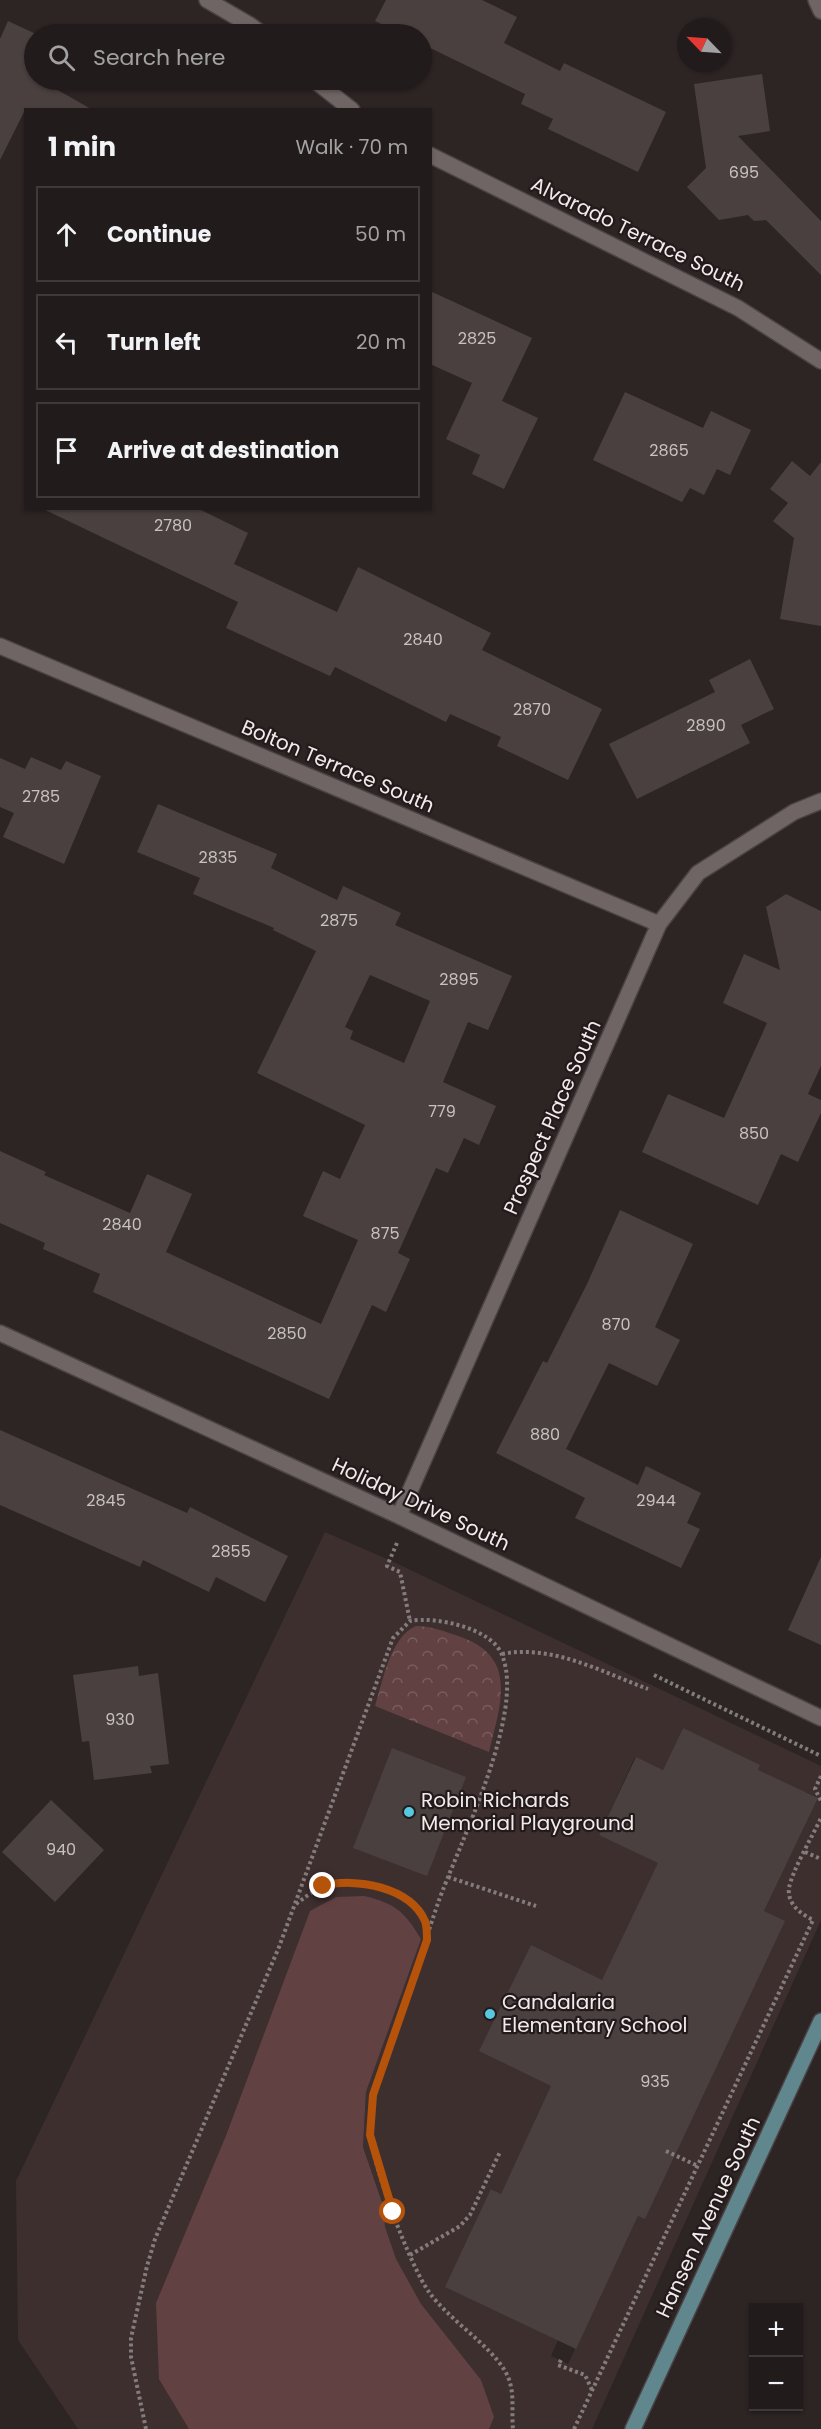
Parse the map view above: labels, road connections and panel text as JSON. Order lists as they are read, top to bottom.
{
  "streets": {
    "street": [
      "Alvarado Terrace South",
      "Bolton Terrace South",
      "Prospect Place South",
      "Holiday Drive South",
      "Hansen Avenue South"
    ]
  },
  "crossings": [
    ["Bolton Terrace South", "Prospect Place South"],
    ["Prospect Place South", "Holiday Drive South"]
  ],
  "places": ["Robin Richards Memorial Playground", "Candalaria Elementary School"],
  "house_numbers": [
    "695",
    "2825",
    "2865",
    "2780",
    "2840",
    "2870",
    "2890",
    "2785",
    "2835",
    "2875",
    "2895",
    "779",
    "850",
    "2840",
    "875",
    "870",
    "2850",
    "880",
    "2845",
    "2944",
    "2855",
    "930",
    "940",
    "935"
  ],
  "north": "top left",
  "page": {
    "search": "Search here",
    "heading": ["1 min", "Walk · 70 m"],
    "list": [
      ["Continue", "50 m"],
      ["Turn left", "20 m"],
      "Arrive at destination"
    ],
    "map_buttons": ["+", "−"]
  }
}
